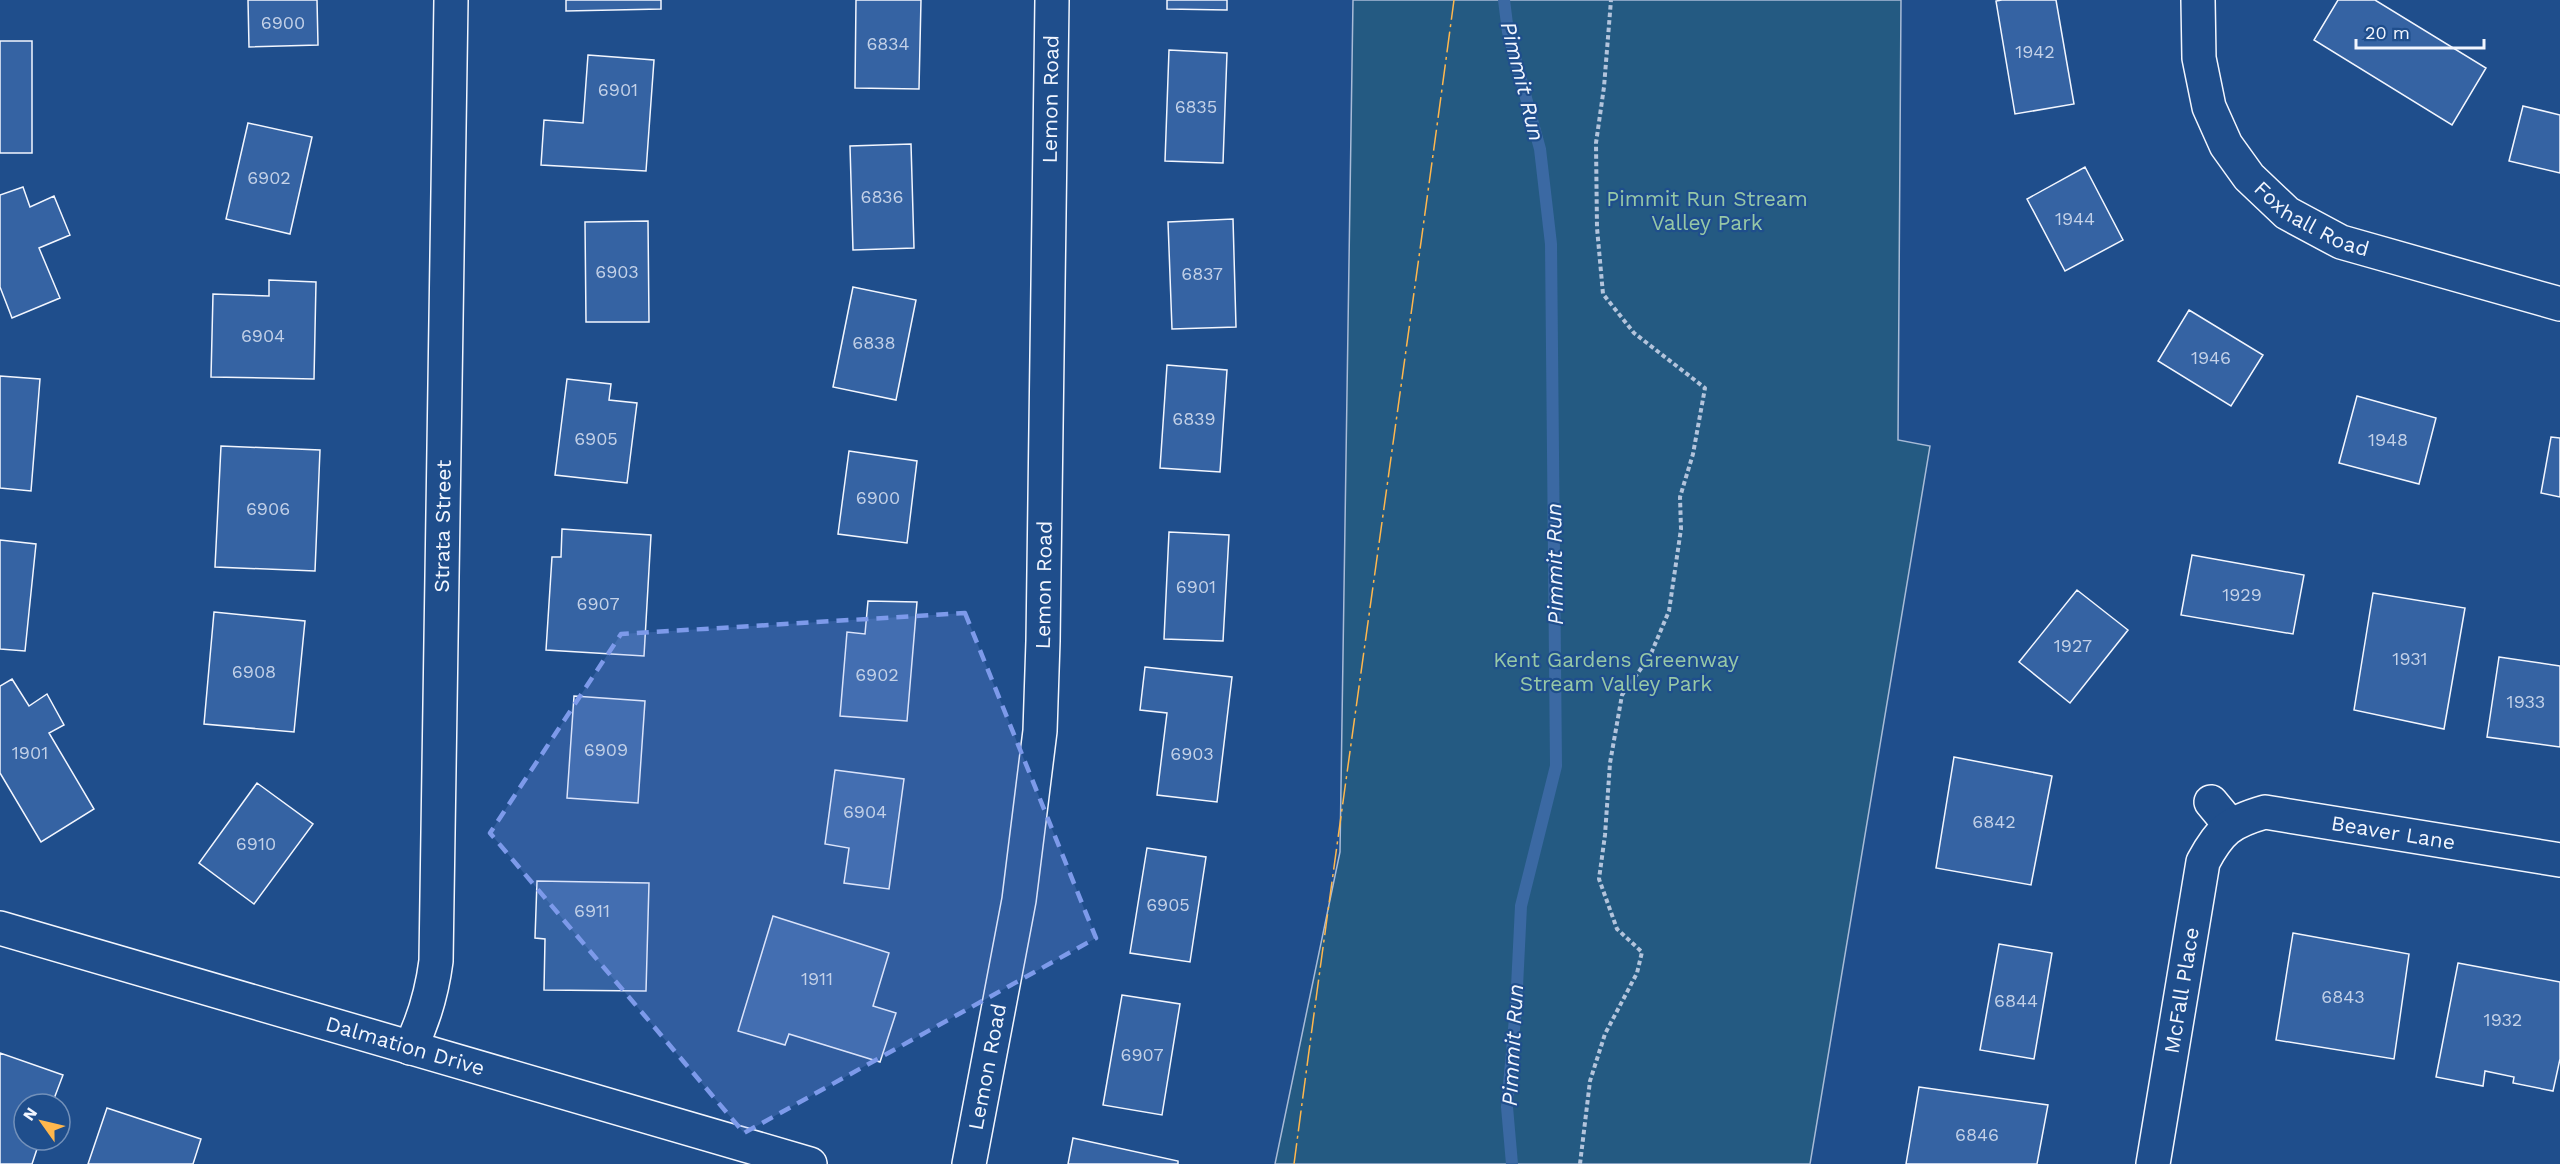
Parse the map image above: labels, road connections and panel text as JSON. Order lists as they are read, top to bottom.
{
  "streets": {
    "street": [
      "Lemon Road",
      "Foxhall Road",
      "Strata Street",
      "Beaver Lane",
      "McFall Place",
      "Dalmation Drive"
    ]
  },
  "crossings": [
    ["Strata Street", "Dalmation Drive"],
    ["Beaver Lane", "McFall Place"]
  ],
  "water": ["Pimmit Run"],
  "parks": ["Pimmit Run Stream Valley Park", "Kent Gardens Greenway Stream Valley Park"],
  "house_numbers": [
    "6900",
    "6834",
    "1942",
    "6901",
    "6835",
    "6902",
    "6836",
    "1944",
    "6903",
    "6837",
    "6904",
    "6838",
    "1946",
    "6839",
    "6905",
    "1948",
    "6900",
    "6906",
    "6901",
    "1929",
    "6907",
    "1927",
    "1931",
    "6908",
    "6902",
    "1933",
    "6909",
    "1901",
    "6903",
    "6904",
    "6842",
    "6910",
    "6905",
    "6911",
    "1911",
    "6843",
    "6844",
    "1932",
    "6907",
    "6846"
  ],
  "scale_bar": "20 m",
  "north": "top left"
}
